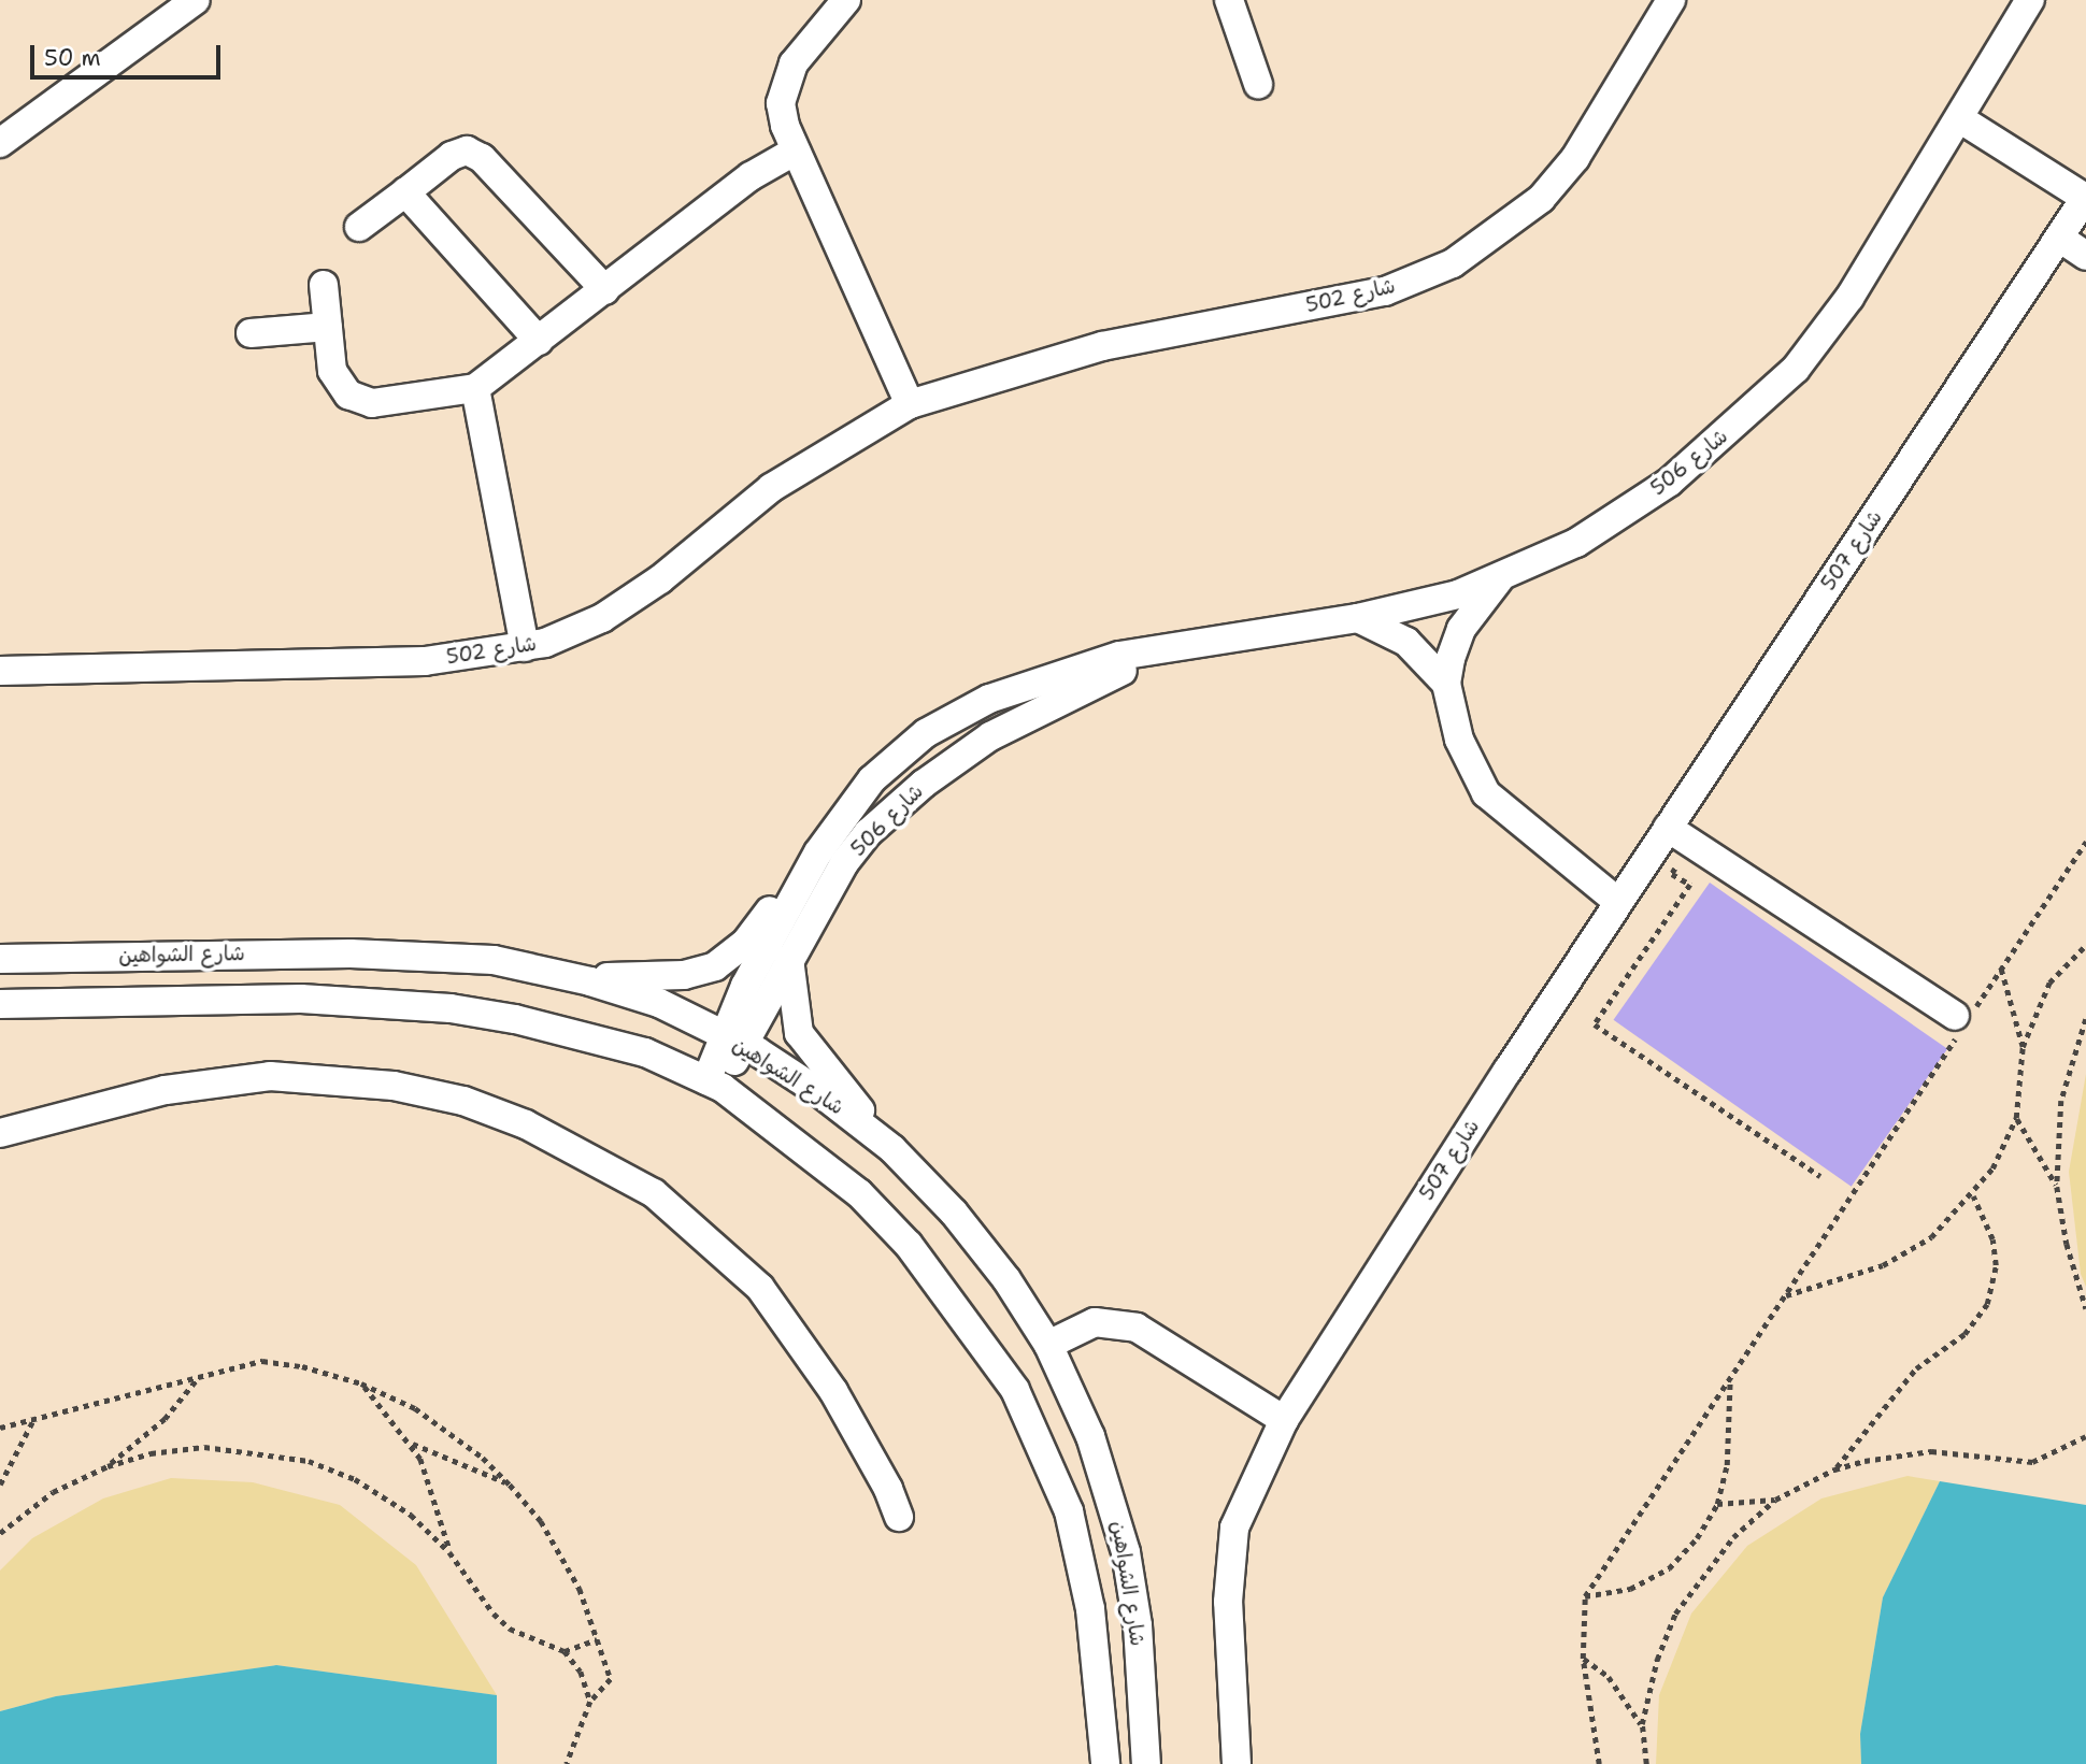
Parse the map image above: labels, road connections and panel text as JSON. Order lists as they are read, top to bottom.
{
  "streets": {
    "street": [
      "شارع 502",
      "شارع 506",
      "شارع 507",
      "شارع الشواهين"
    ]
  },
  "crossings": [
    ["شارع 506", "شارع 507"],
    ["شارع 506", "شارع الشواهين"]
  ],
  "scale_bar": "50 m"
}
